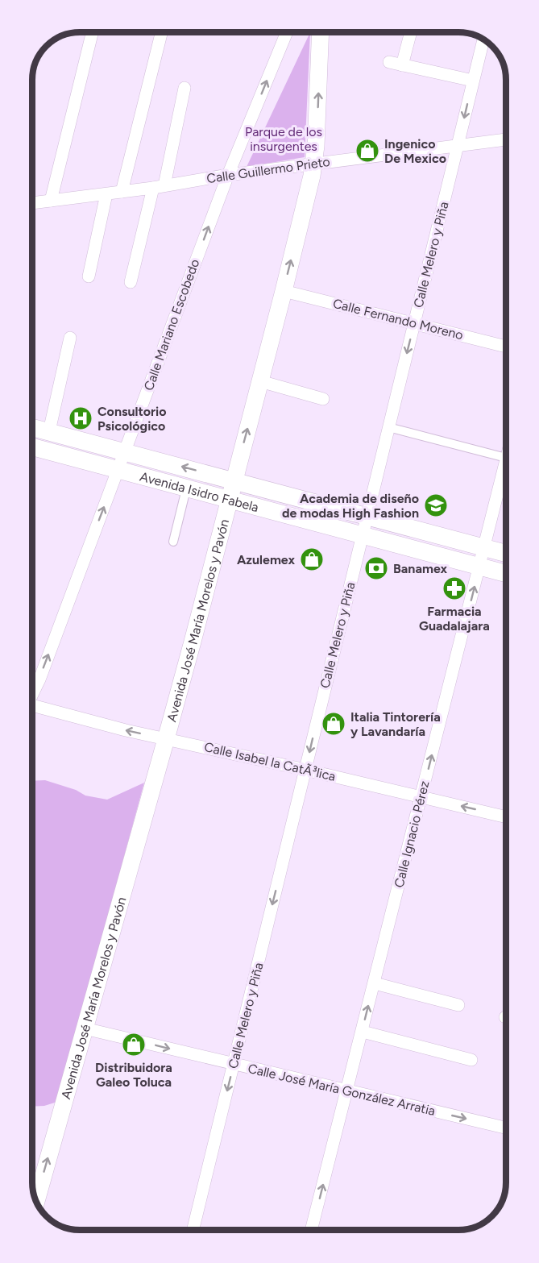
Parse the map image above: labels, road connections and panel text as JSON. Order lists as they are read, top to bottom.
{
  "streets": {
    "main road": ["Avenida Isidro Fabela", "Avenida José María Morelos y Pavón"],
    "street": [
      "Calle Guillermo Prieto",
      "Calle Melero y Piña",
      "Calle Fernando Moreno",
      "Calle Mariano Escobedo",
      "Calle Isabel la CatÃ³lica",
      "Calle Ignacio Pérez",
      "Calle José María González Arratia"
    ]
  },
  "crossings": [
    ["Calle Guillermo Prieto", "Calle Melero y Piña"],
    ["Calle Guillermo Prieto", "Calle Mariano Escobedo"],
    ["Calle Guillermo Prieto", "Avenida José María Morelos y Pavón"],
    ["Calle Melero y Piña", "Calle Fernando Moreno"],
    ["Calle Melero y Piña", "Avenida Isidro Fabela"],
    ["Calle Melero y Piña", "Calle Isabel la CatÃ³lica"],
    ["Calle Melero y Piña", "Calle José María González Arratia"],
    ["Calle Fernando Moreno", "Avenida José María Morelos y Pavón"],
    ["Calle Mariano Escobedo", "Avenida Isidro Fabela"],
    ["Avenida Isidro Fabela", "Avenida José María Morelos y Pavón"],
    ["Avenida Isidro Fabela", "Calle Ignacio Pérez"],
    ["Avenida José María Morelos y Pavón", "Calle Isabel la CatÃ³lica"],
    ["Avenida José María Morelos y Pavón", "Calle José María González Arratia"],
    ["Calle Isabel la CatÃ³lica", "Calle Ignacio Pérez"],
    ["Calle Ignacio Pérez", "Calle José María González Arratia"]
  ],
  "one_way": [
    "Calle Melero y Piña",
    "Avenida José María Morelos y Pavón",
    "Calle Isabel la CatÃ³lica",
    "Calle Ignacio Pérez"
  ],
  "parks": ["Parque de los insurgentes"],
  "places": {
    "shop": [
      "Ingenico De Mexico",
      "Azulemex",
      "Italia Tintorería y Lavandaría",
      "Distribuidora Galeo Toluca"
    ],
    "hospital": ["Consultorio Psicológico"],
    "school or university": ["Academia de diseño de modas High Fashion"],
    "bank": ["Banamex"],
    "pharmacy": ["Farmacia Guadalajara"]
  }
}
